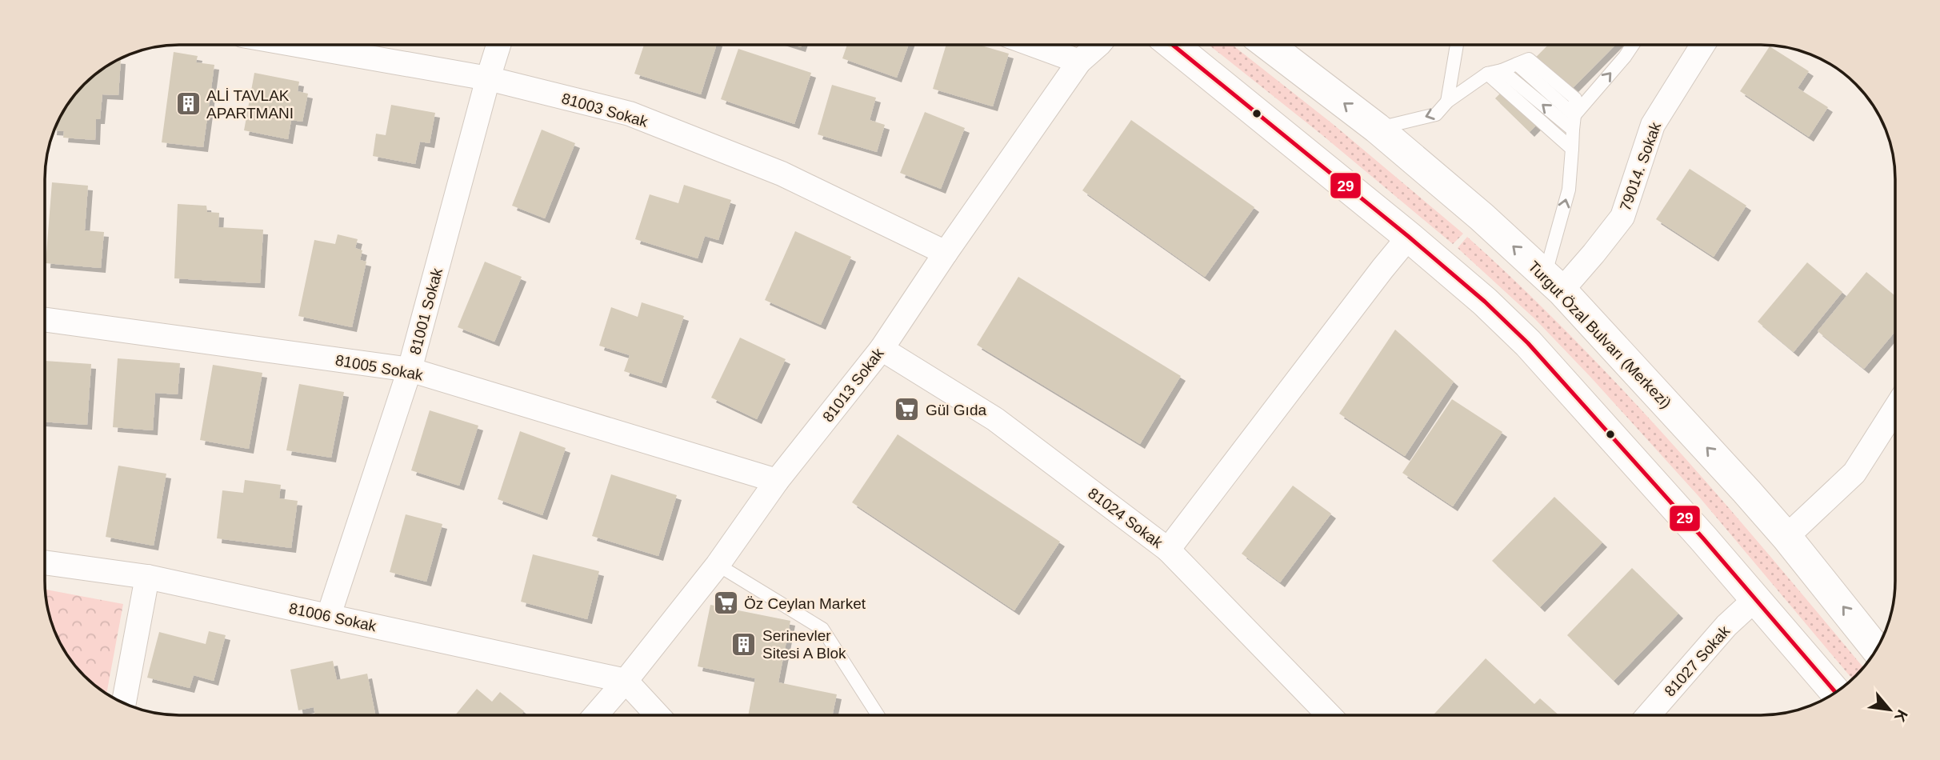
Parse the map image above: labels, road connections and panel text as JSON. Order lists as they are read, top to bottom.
{
  "streets": {
    "main road": ["Turgut Özal Bulvarı (Merkezi)"],
    "street": [
      "81003 Sokak",
      "79014. Sokak",
      "81001 Sokak",
      "81005 Sokak",
      "81013 Sokak",
      "81024 Sokak",
      "81006 Sokak",
      "81027 Sokak"
    ]
  },
  "crossings": [
    ["81003 Sokak", "81001 Sokak"],
    ["81003 Sokak", "81013 Sokak"],
    ["79014. Sokak", "Turgut Özal Bulvarı (Merkezi)"],
    ["81001 Sokak", "81005 Sokak"],
    ["81001 Sokak", "81006 Sokak"],
    ["81005 Sokak", "81013 Sokak"],
    ["81013 Sokak", "81024 Sokak"],
    ["81013 Sokak", "81006 Sokak"]
  ],
  "places": {
    "building": ["ALİ TAVLAK APARTMANI", "Serinevler Sitesi A Blok"],
    "supermarket": ["Gül Gıda", "Öz Ceylan Market"]
  },
  "lines": ["transit line 29"],
  "north": "bottom right"
}
